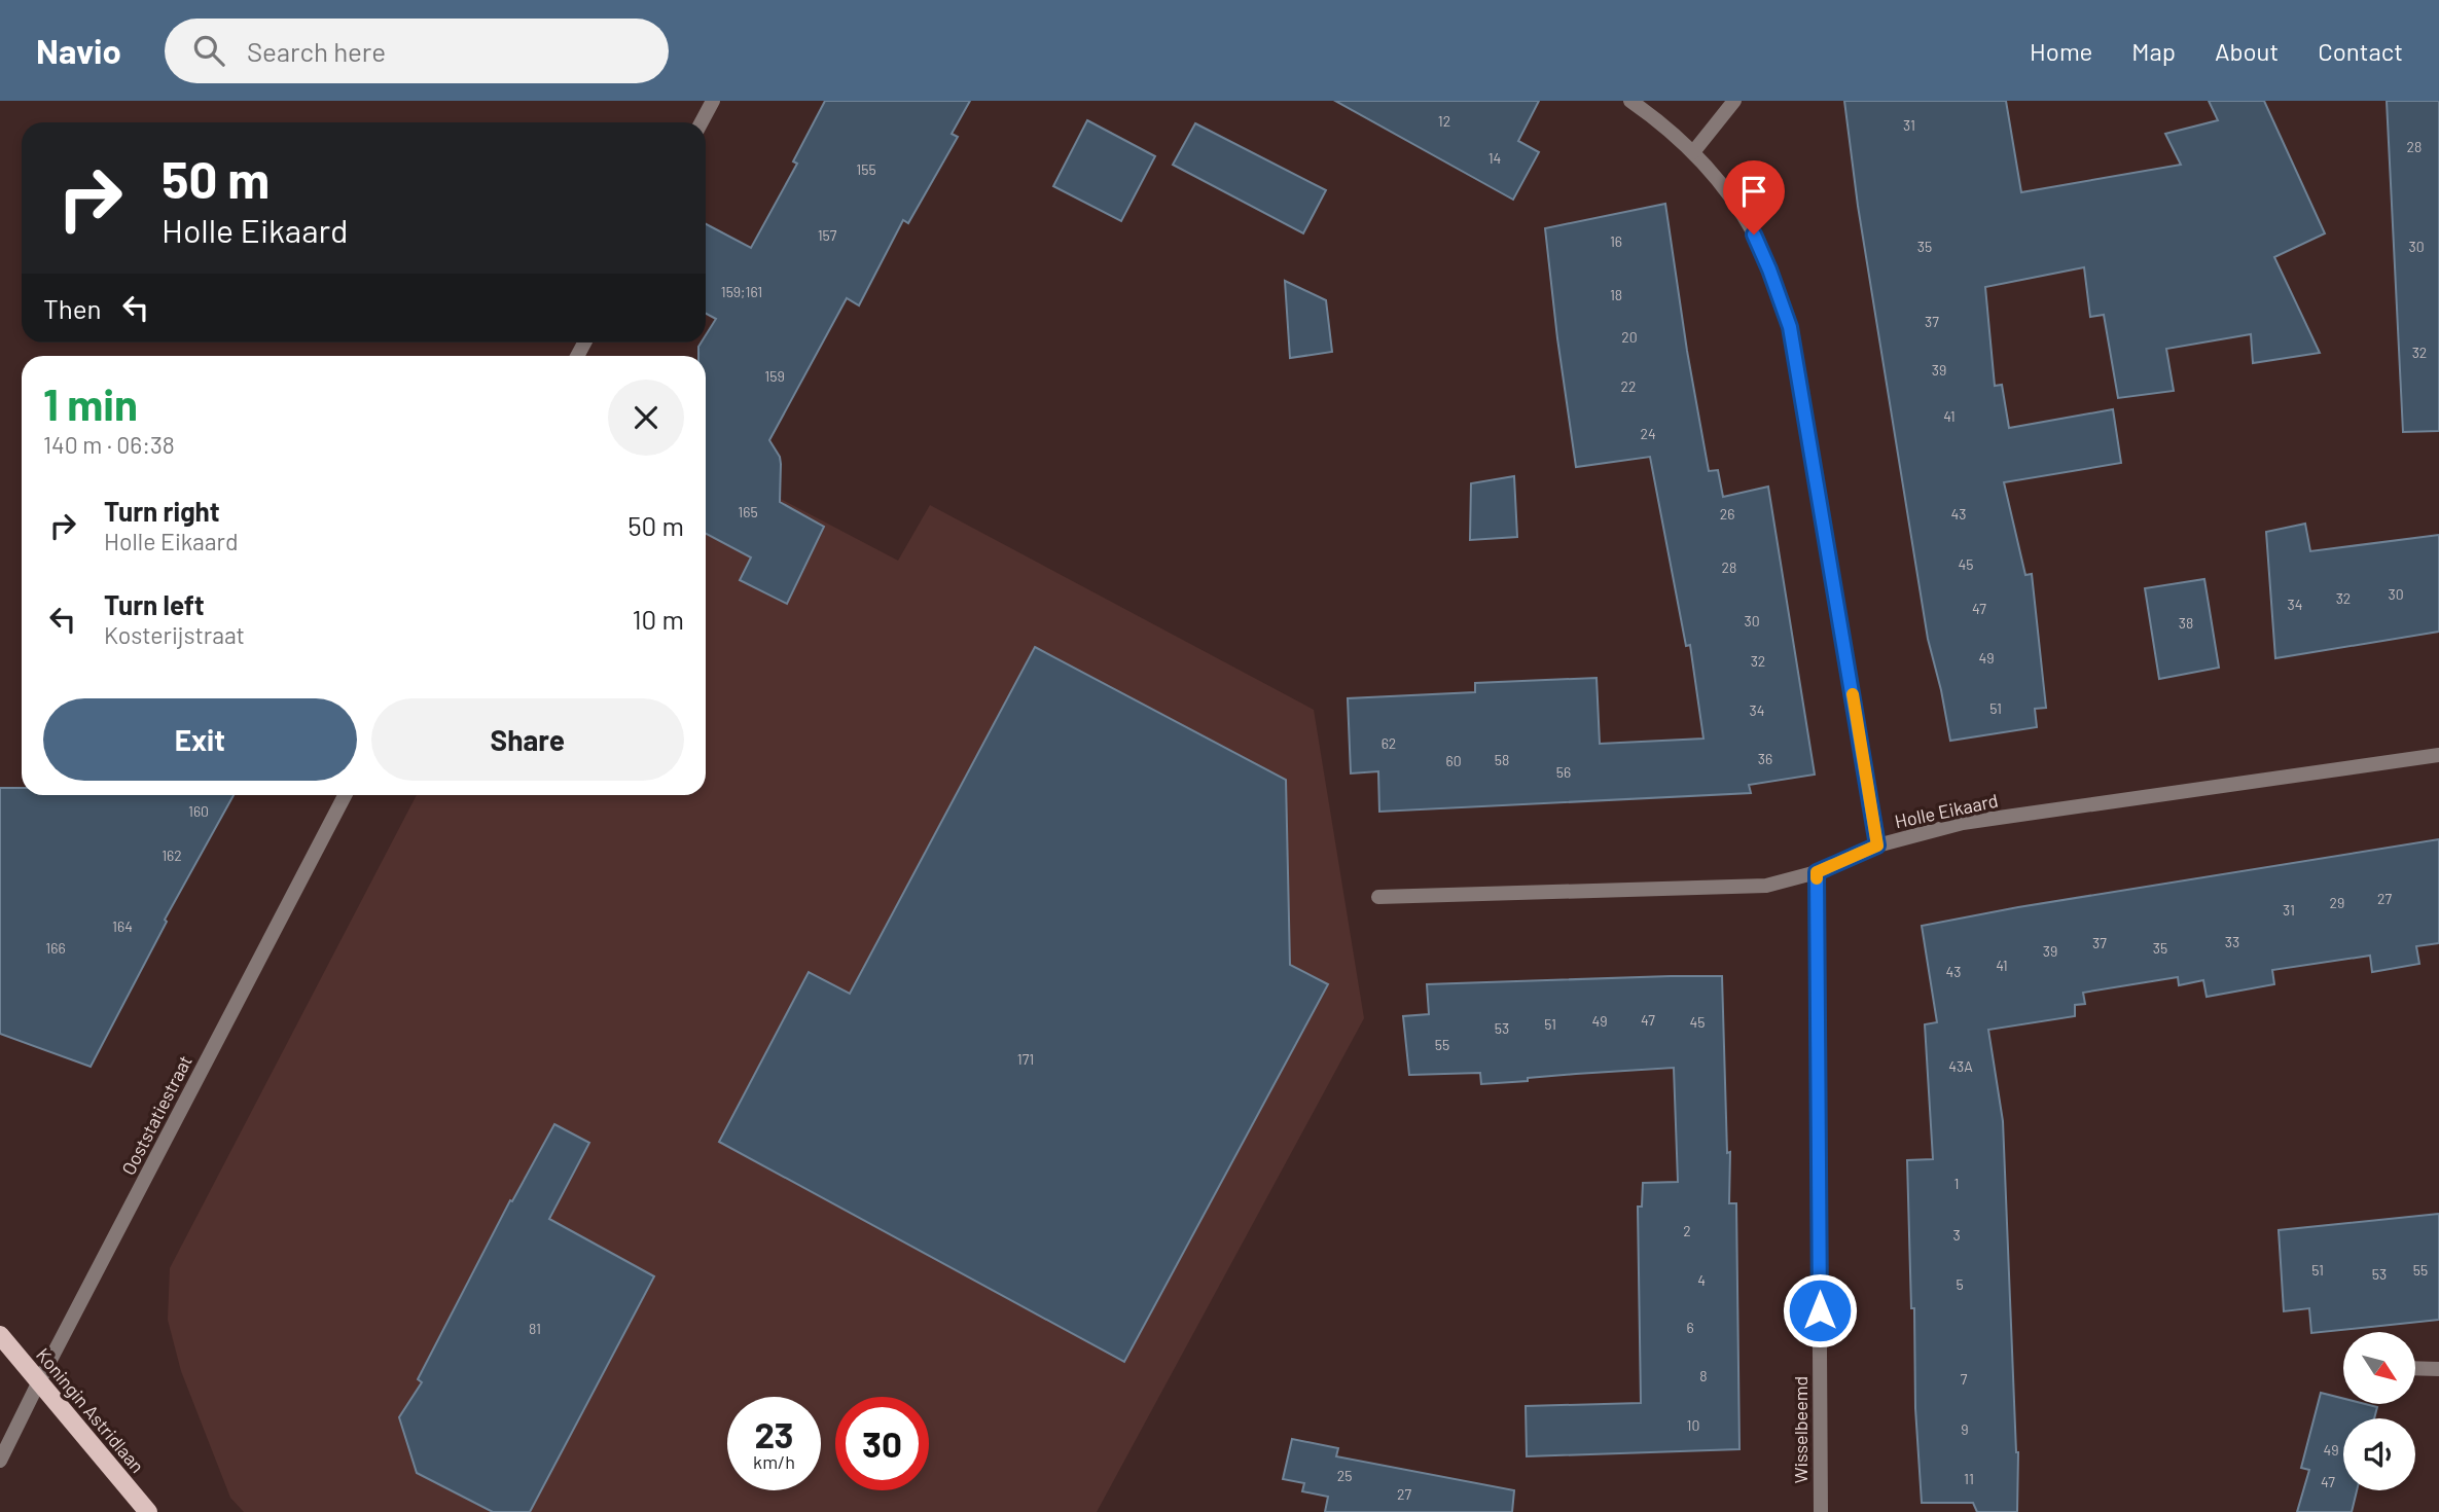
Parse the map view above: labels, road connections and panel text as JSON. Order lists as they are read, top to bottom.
{
  "streets": {
    "main road": ["Koningin Astridlaan"],
    "street": ["Holle Eikaard", "Ooststatiestraat", "Wisselbeemd"]
  },
  "crossings": [
    ["Holle Eikaard", "Wisselbeemd"],
    ["Ooststatiestraat", "Koningin Astridlaan"]
  ],
  "house_numbers": [
    "12",
    "31",
    "28",
    "14",
    "155",
    "157",
    "16",
    "35",
    "30",
    "159;161",
    "18",
    "37",
    "20",
    "32",
    "39",
    "159",
    "22",
    "41",
    "24",
    "165",
    "26",
    "43",
    "45",
    "28",
    "30",
    "32",
    "34",
    "47",
    "30",
    "38",
    "49",
    "32",
    "51",
    "34",
    "62",
    "36",
    "58",
    "60",
    "56",
    "160",
    "162",
    "27",
    "29",
    "31",
    "164",
    "33",
    "37",
    "166",
    "35",
    "39",
    "41",
    "43",
    "47",
    "49",
    "45",
    "51",
    "53",
    "55",
    "171",
    "43A",
    "1",
    "2",
    "3",
    "51",
    "55",
    "53",
    "4",
    "5",
    "6",
    "81",
    "8",
    "7",
    "10",
    "9",
    "49",
    "25",
    "11",
    "47",
    "27"
  ],
  "north": "bottom right",
  "page": {
    "header": "Navio",
    "search": "Search here",
    "nav": [
      "Home",
      "Map",
      "About",
      "Contact"
    ],
    "turn": ["50 m", "Holle Eikaard"],
    "then": "Then",
    "heading": ["1 min", "140 m · 06:38"],
    "list": [
      {
        "name": "Turn right",
        "note": "Holle Eikaard",
        "value": "50 m"
      },
      {
        "name": "Turn left",
        "note": "Kosterijstraat",
        "value": "10 m"
      }
    ],
    "buttons": ["Exit", "Share"],
    "speed": "23 km/h",
    "limit": "30"
  }
}
